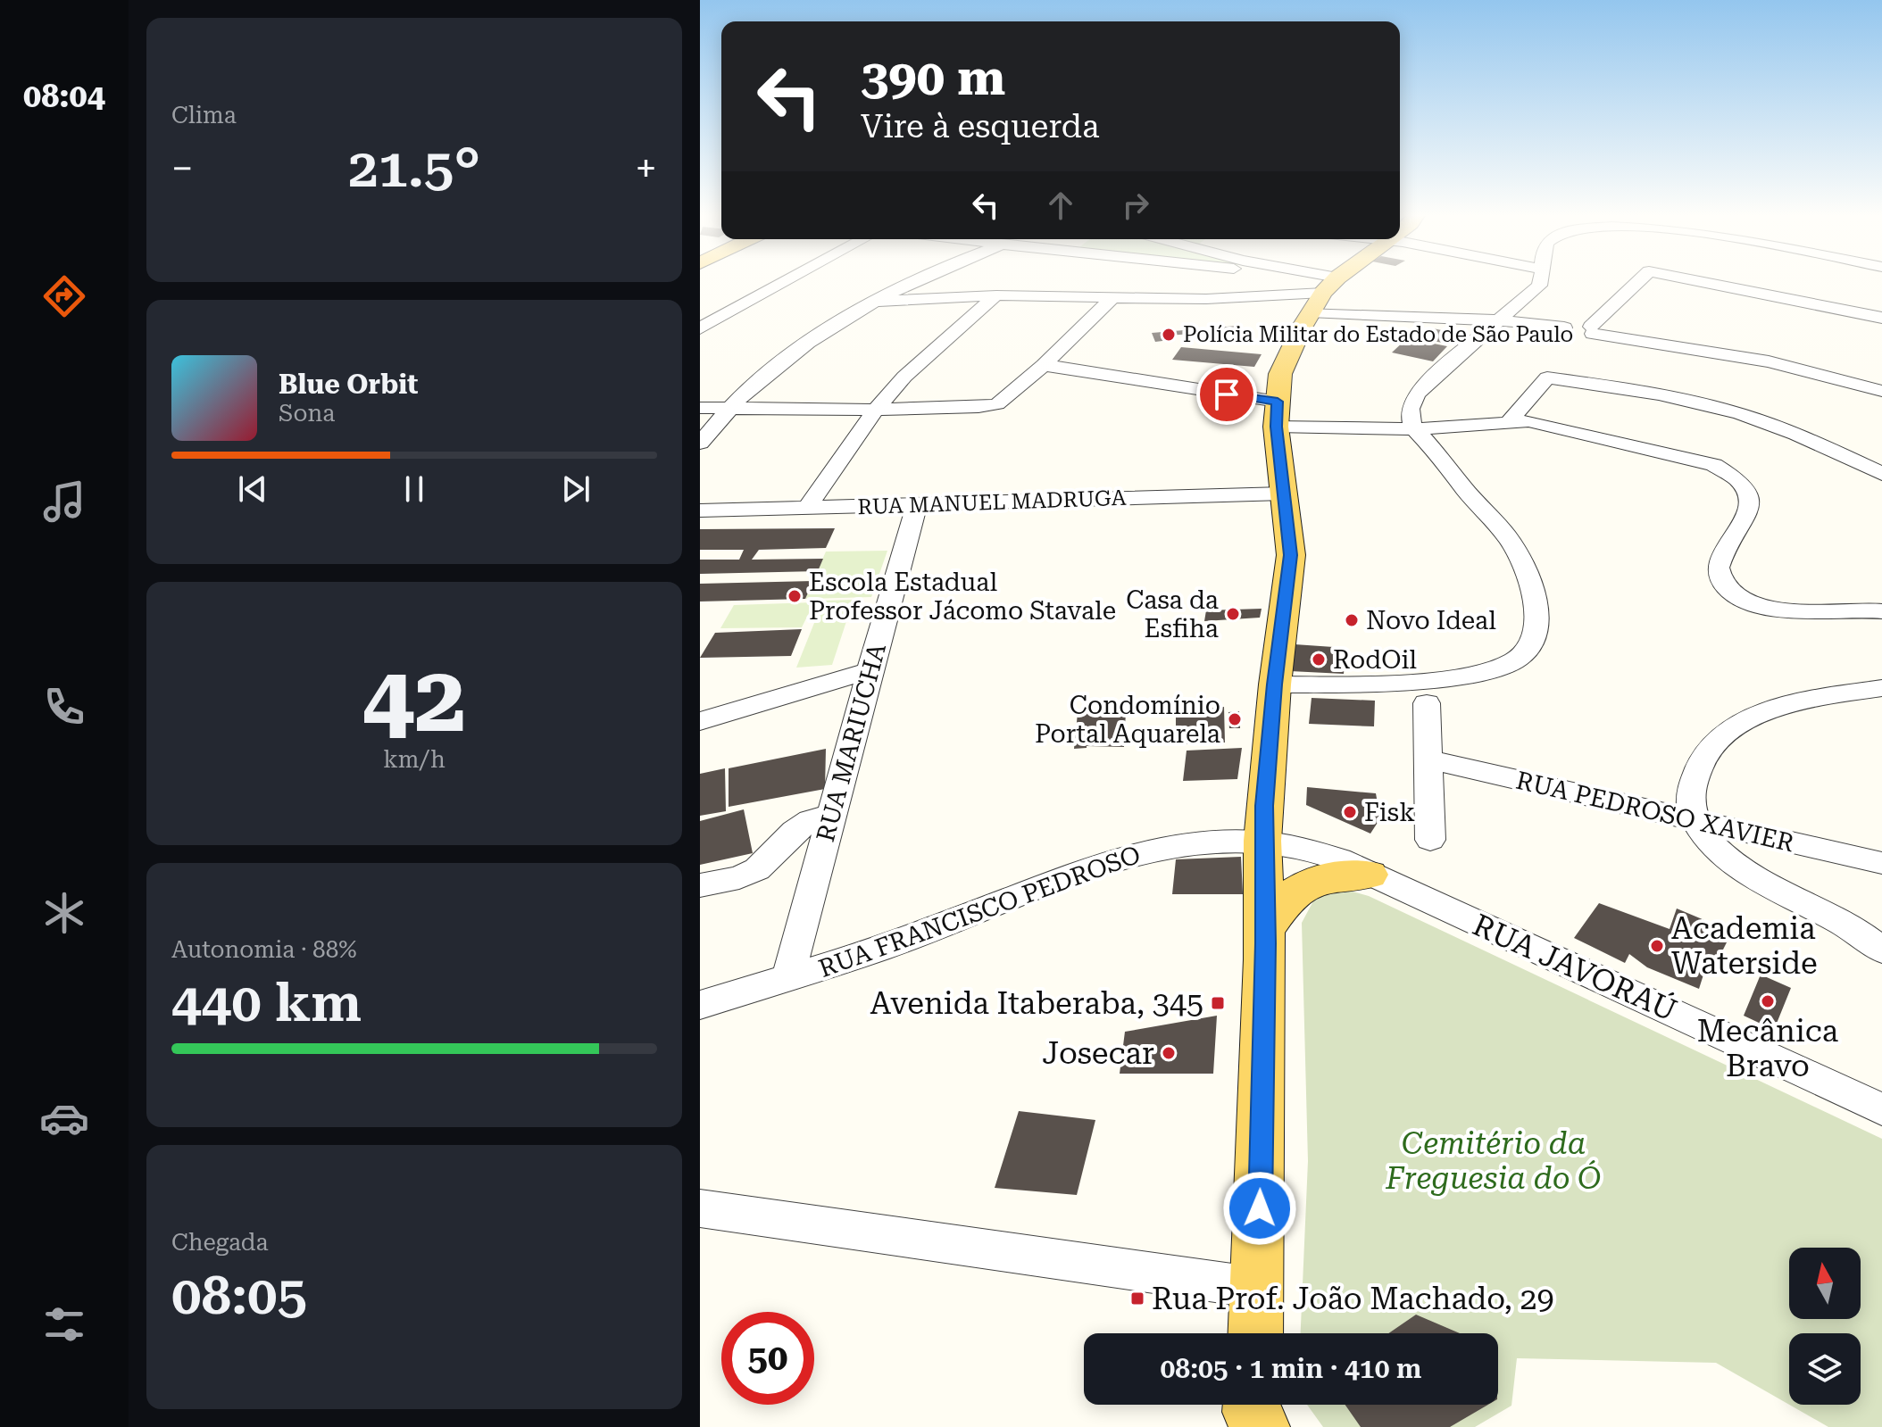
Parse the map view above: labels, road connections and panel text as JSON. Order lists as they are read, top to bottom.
{
  "streets": {
    "street": [
      "RUA MANUEL MADRUGA",
      "RUA MARIUCHA",
      "RUA PEDROSO XAVIER",
      "RUA FRANCISCO PEDROSO",
      "RUA JAVORAÚ"
    ]
  },
  "crossings": [
    ["RUA MANUEL MADRUGA", "RUA MARIUCHA"],
    ["RUA MARIUCHA", "RUA FRANCISCO PEDROSO"],
    ["RUA FRANCISCO PEDROSO", "RUA JAVORAÚ"]
  ],
  "parks": ["Cemitério da Freguesia do Ó"],
  "places": {
    "other": [
      "Polícia Militar do Estado de São Paulo",
      "Escola Estadual Professor Jácomo Stavale",
      "Casa da Esfiha",
      "Novo Ideal",
      "RodOil",
      "Condomínio Portal Aquarela",
      "Fisk",
      "Academia Waterside",
      "Mecânica Bravo",
      "Josecar"
    ],
    "transit": ["Avenida Itaberaba, 345", "Rua Prof. João Machado, 29"]
  },
  "north": "top",
  "page": {
    "tabs": "08:04",
    "tile": [
      "Clima",
      ["42", "km/h"],
      ["Autonomia · 88%", "440 km"],
      ["Chegada", "08:05"]
    ],
    "turn": ["390 m", "Vire à esquerda"],
    "heat": ["−", "21.5°", "+"],
    "song": ["Blue Orbit", "Sona"],
    "limit": "50",
    "trip": "08:05 · 1 min · 410 m"
  }
}
